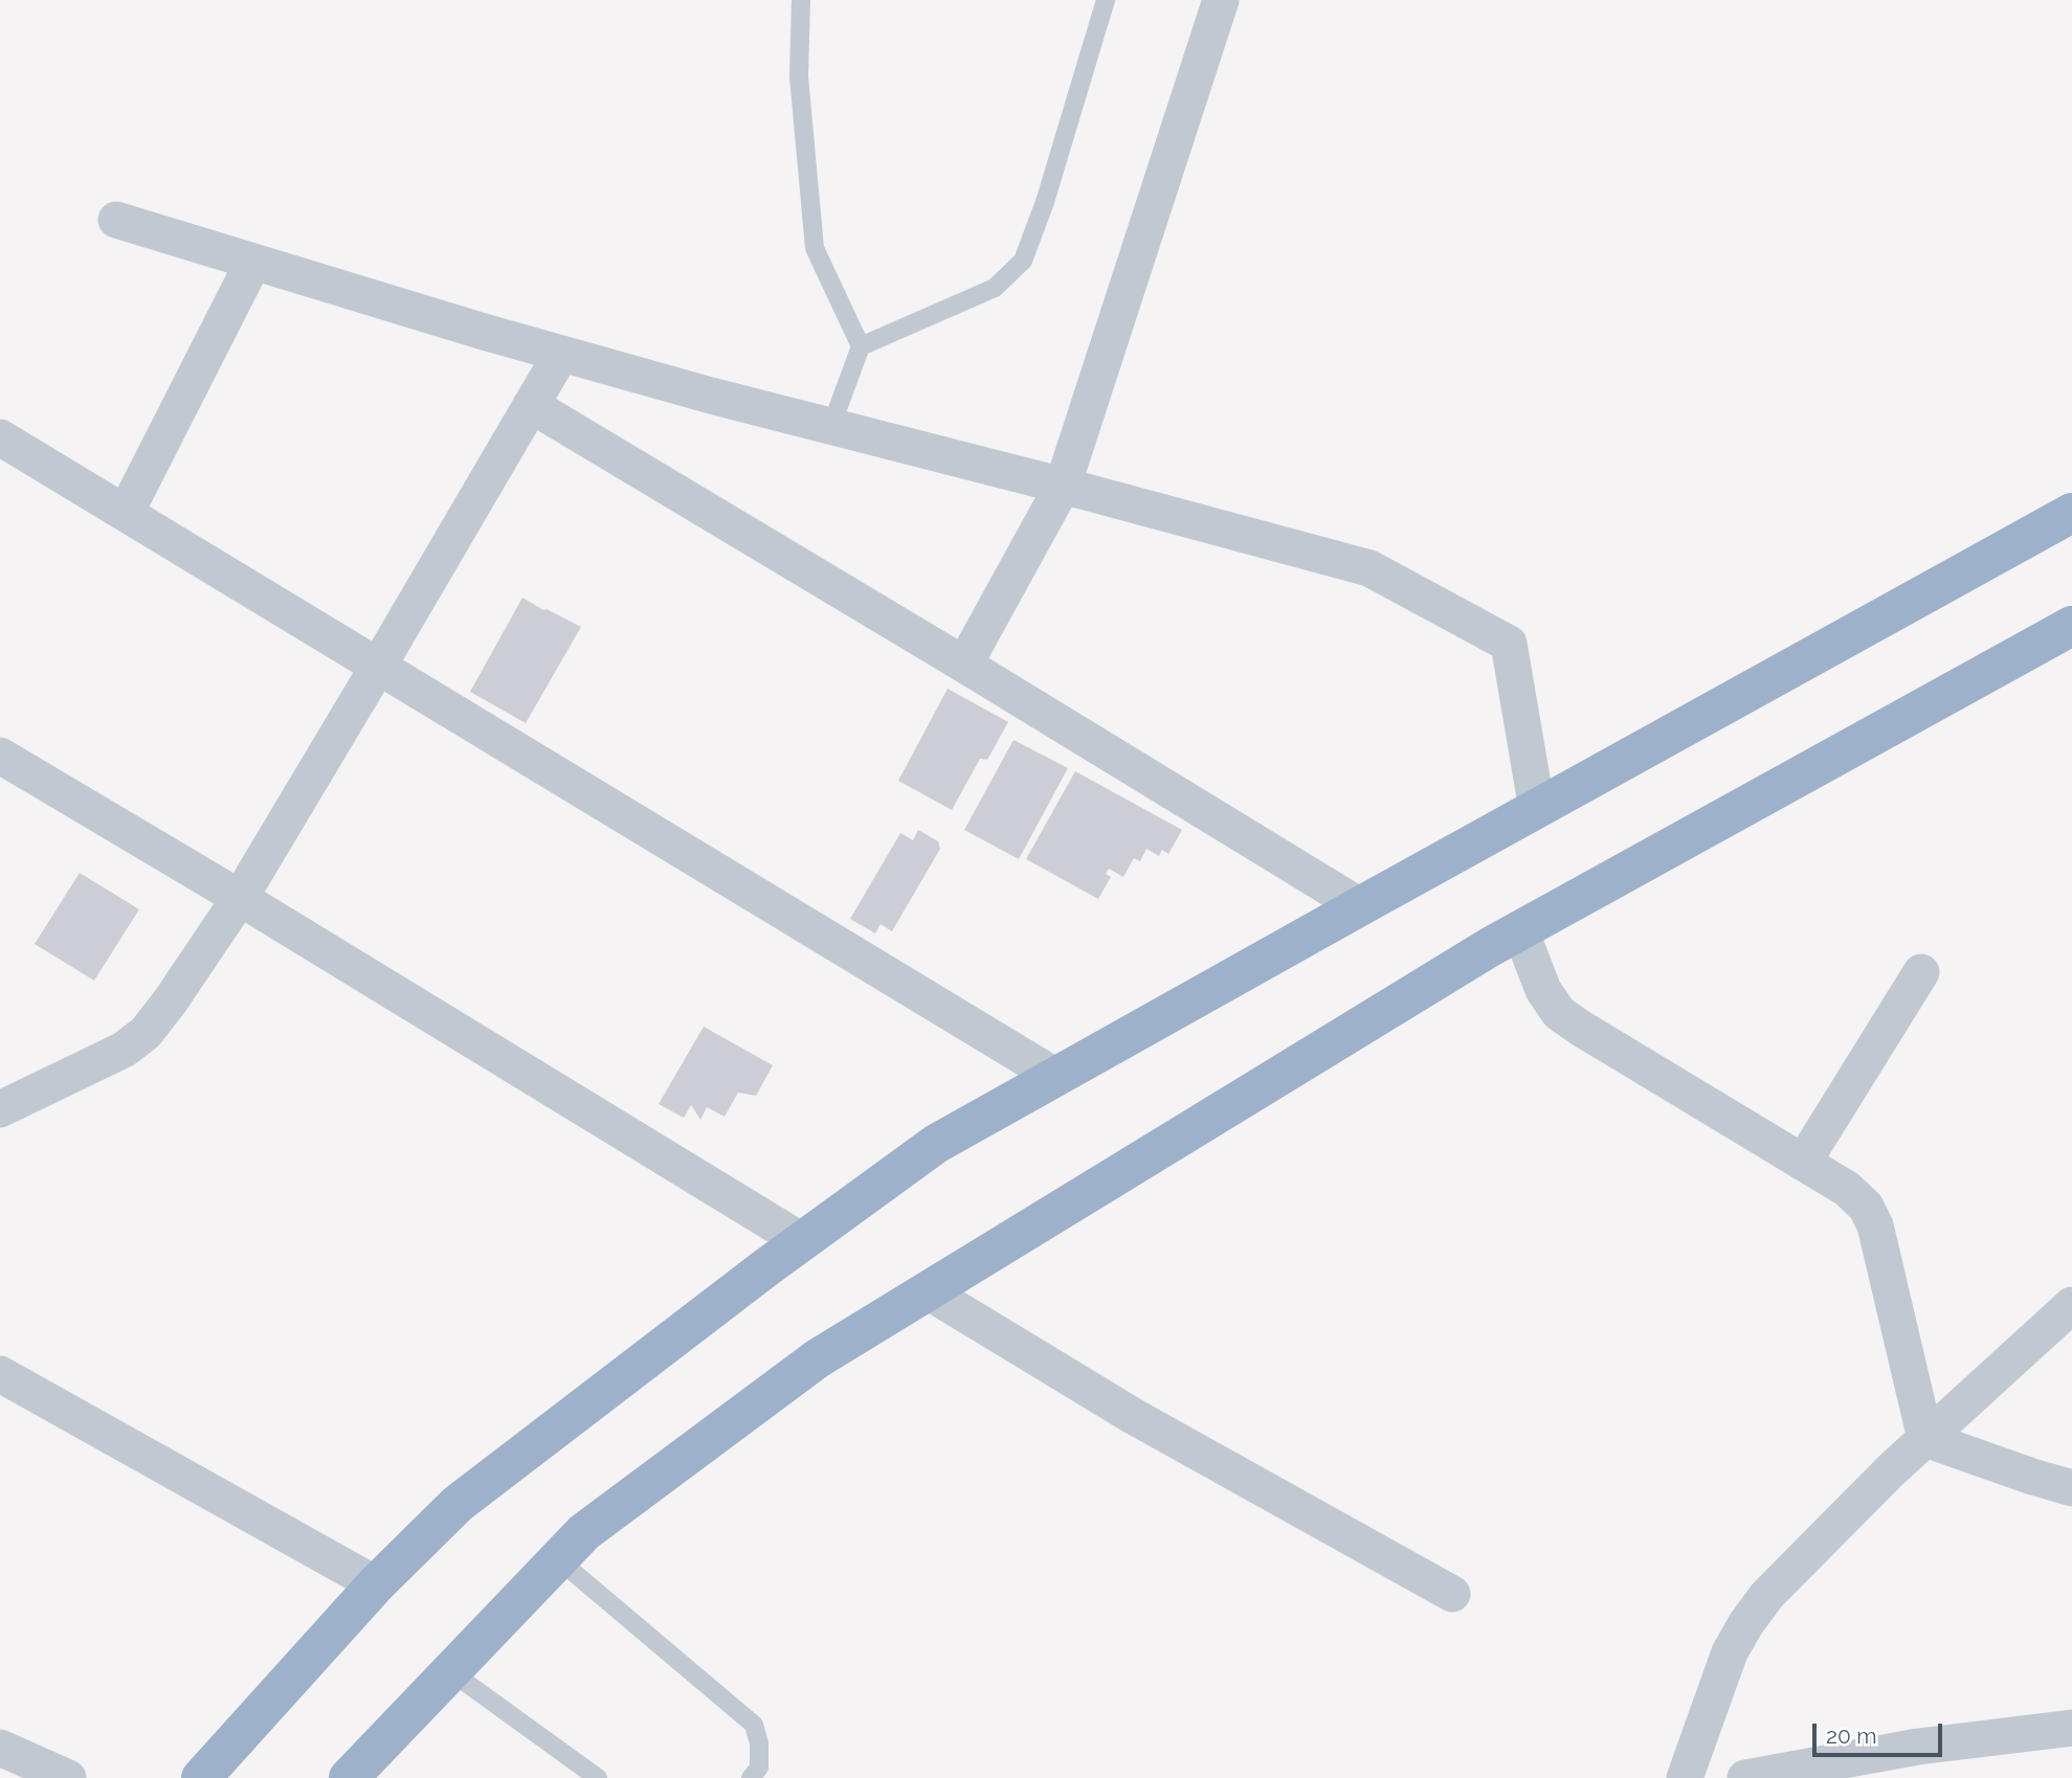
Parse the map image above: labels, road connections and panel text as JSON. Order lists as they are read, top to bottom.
{
  "scale_bar": "20 m"
}
